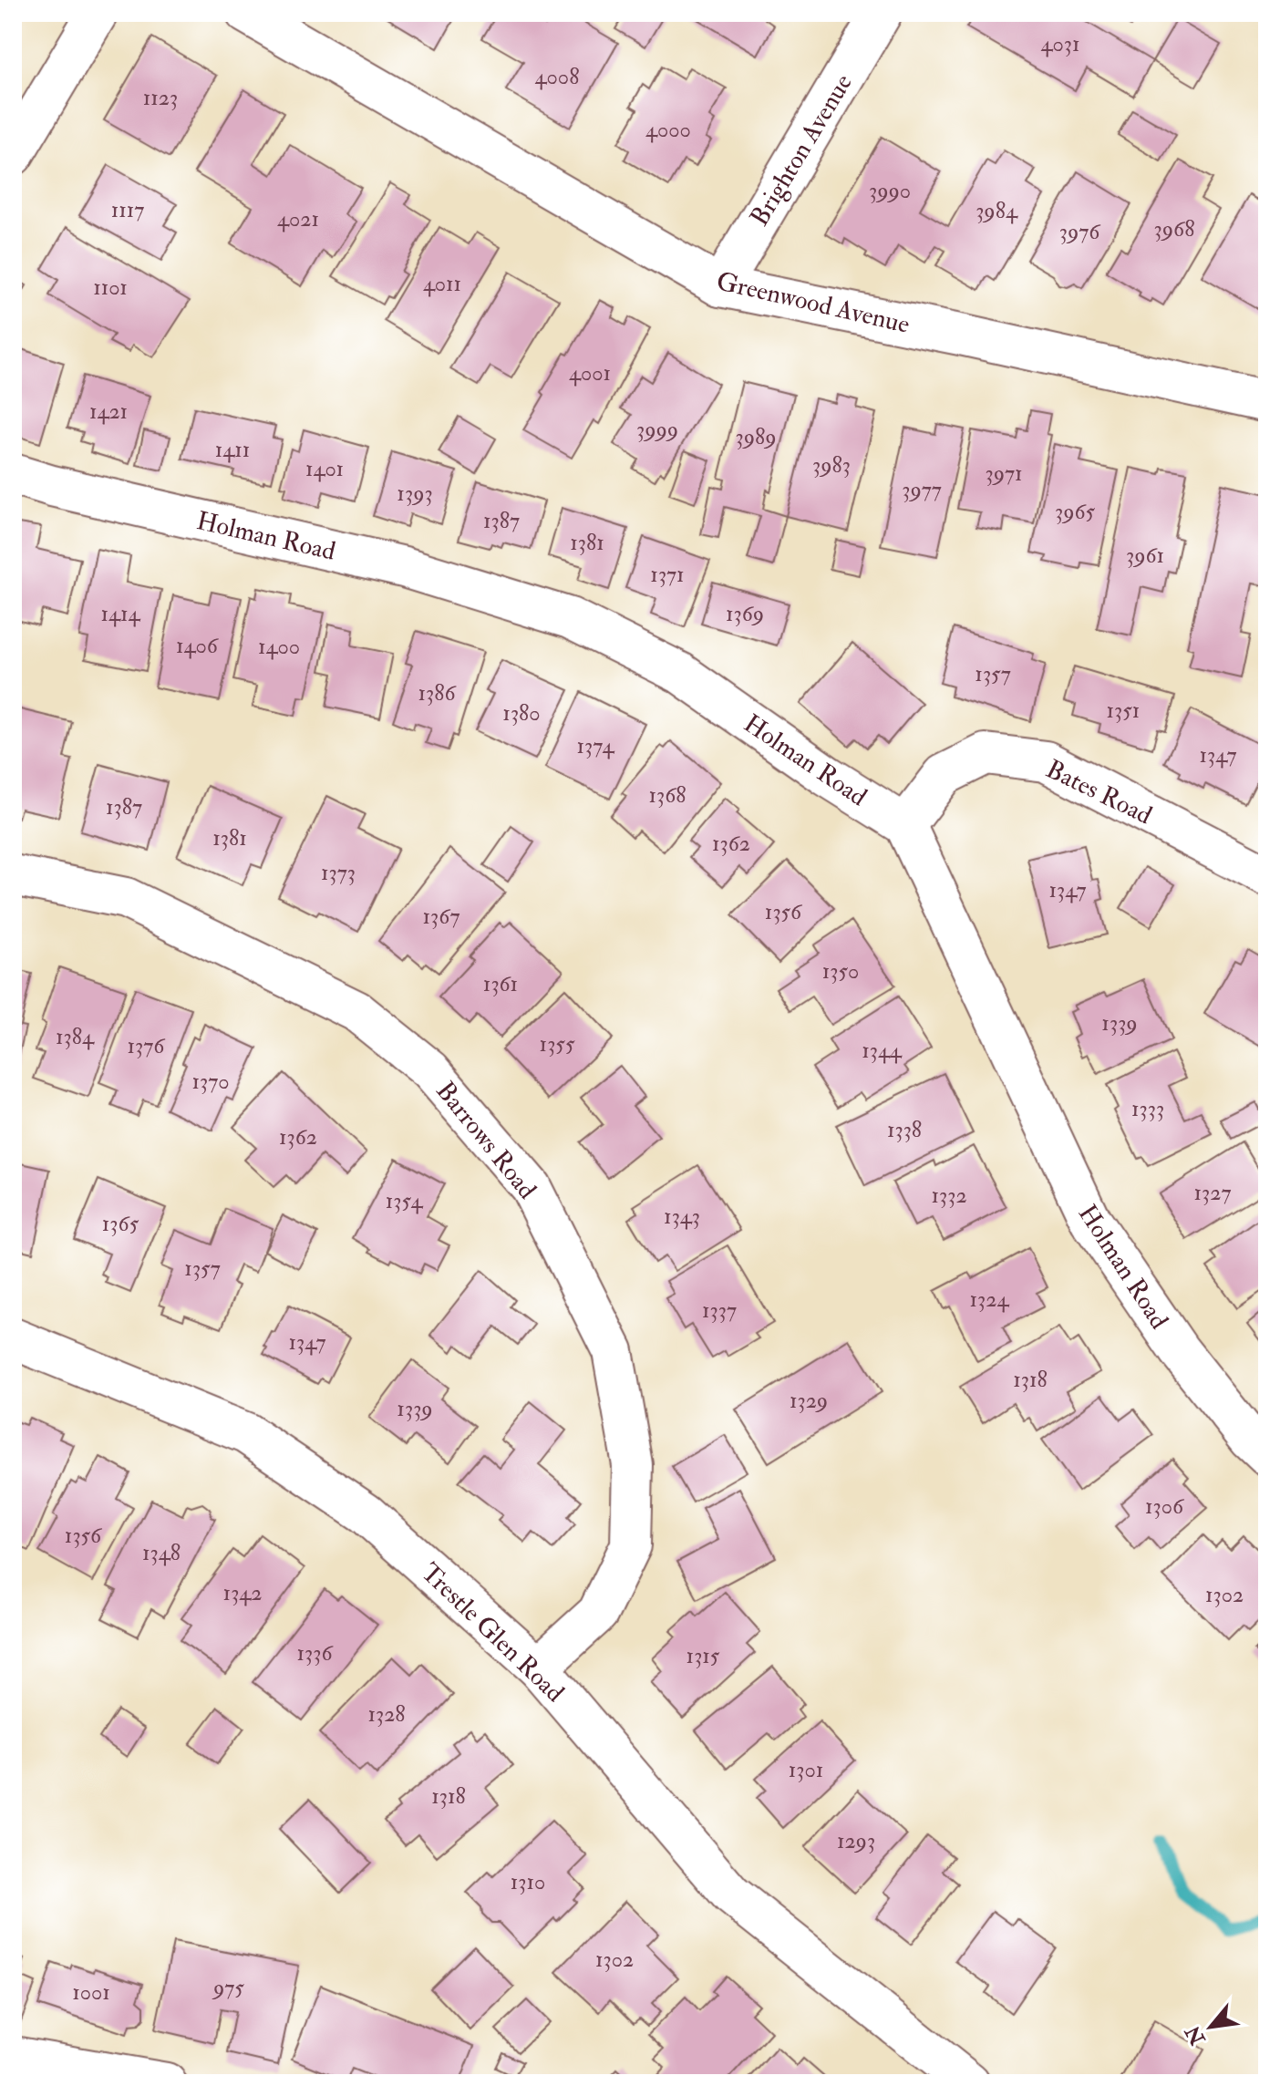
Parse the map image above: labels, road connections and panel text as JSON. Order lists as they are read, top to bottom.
{
  "streets": {
    "street": [
      "Brighton Avenue",
      "Greenwood Avenue",
      "Holman Road",
      "Bates Road",
      "Barrows Road",
      "Trestle Glen Road"
    ]
  },
  "crossings": [
    ["Brighton Avenue", "Greenwood Avenue"],
    ["Holman Road", "Bates Road"],
    ["Barrows Road", "Trestle Glen Road"]
  ],
  "house_numbers": [
    "4031",
    "4008",
    "1123",
    "4000",
    "3990",
    "1117",
    "3984",
    "4021",
    "3968",
    "3976",
    "4011",
    "1101",
    "4001",
    "1421",
    "3999",
    "3989",
    "1411",
    "3983",
    "1401",
    "3971",
    "3977",
    "1393",
    "3965",
    "1387",
    "1381",
    "3961",
    "1371",
    "1414",
    "1369",
    "1406",
    "1400",
    "1357",
    "1386",
    "1351",
    "1380",
    "1374",
    "1347",
    "1368",
    "1387",
    "1381",
    "1362",
    "1373",
    "1347",
    "1356",
    "1367",
    "1350",
    "1361",
    "1339",
    "1384",
    "1355",
    "1376",
    "1344",
    "1370",
    "1333",
    "1338",
    "1362",
    "1327",
    "1332",
    "1354",
    "1343",
    "1365",
    "1357",
    "1324",
    "1337",
    "1347",
    "1318",
    "1329",
    "1339",
    "1306",
    "1356",
    "1348",
    "1342",
    "1302",
    "1336",
    "1315",
    "1328",
    "1301",
    "1318",
    "1293",
    "1310",
    "1302",
    "975",
    "1001"
  ],
  "north": "bottom left"
}
